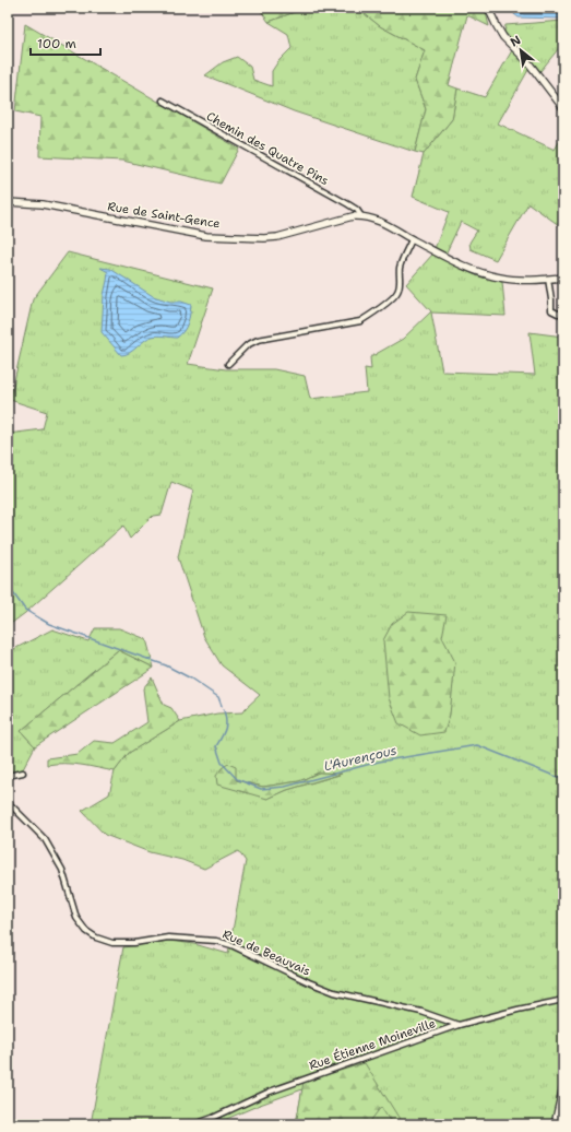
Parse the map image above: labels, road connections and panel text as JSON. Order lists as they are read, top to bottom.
{
  "streets": {
    "street": [
      "Chemin des Quatre Pins",
      "Rue de Saint-Gence",
      "Rue de Beauvais",
      "Rue Étienne Moineville"
    ]
  },
  "crossings": [
    ["Chemin des Quatre Pins", "Rue de Saint-Gence"],
    ["Rue de Beauvais", "Rue Étienne Moineville"]
  ],
  "water": ["L'Aurençous"],
  "scale_bar": "100 m",
  "north": "top left"
}
